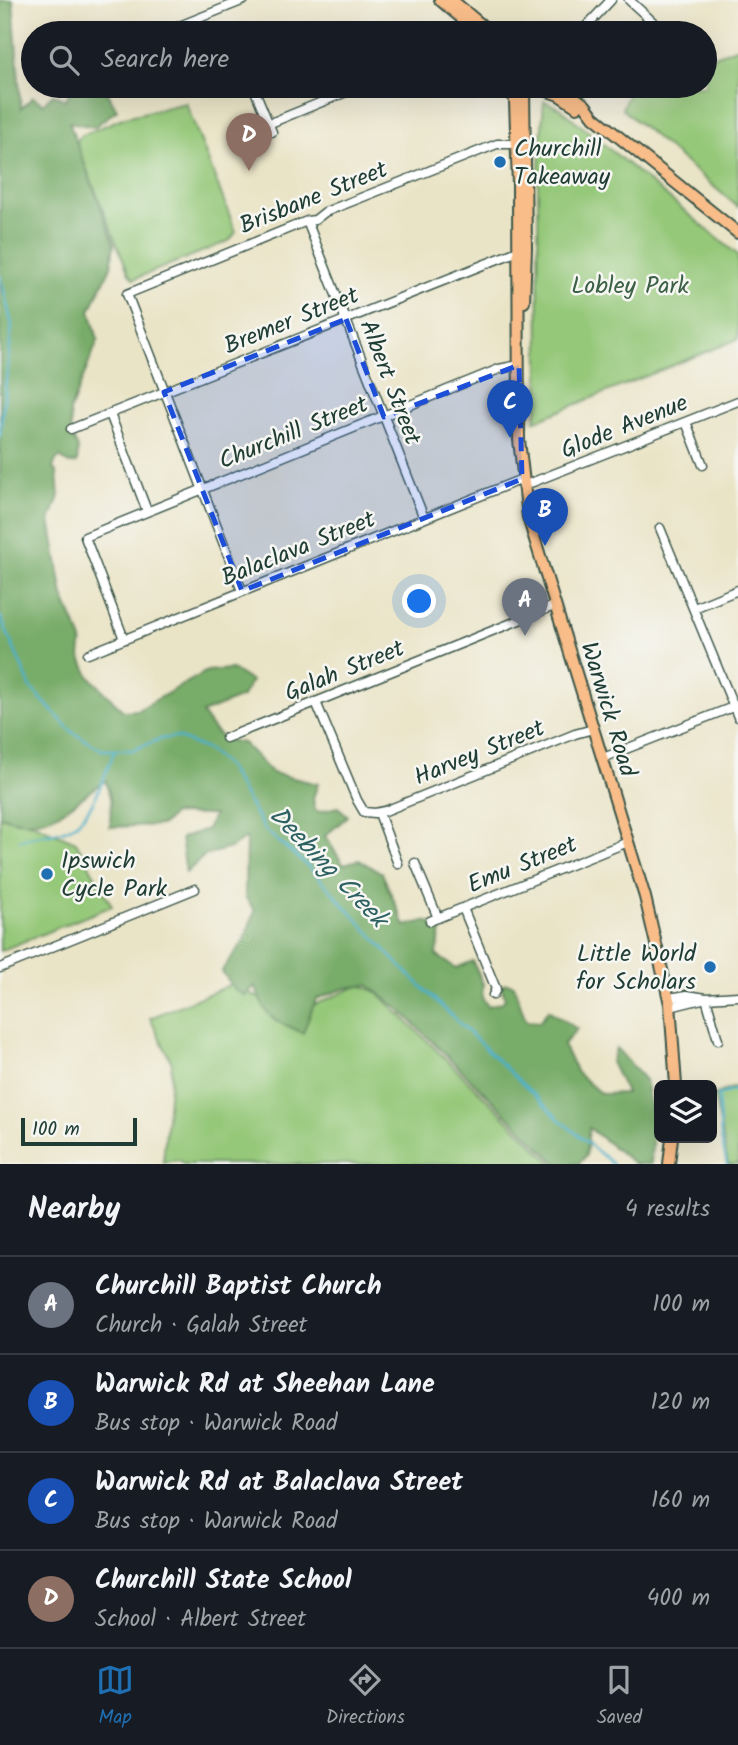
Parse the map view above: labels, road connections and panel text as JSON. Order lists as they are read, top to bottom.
{
  "streets": {
    "main road": ["Warwick Road"],
    "street": [
      "Brisbane Street",
      "Bremer Street",
      "Albert Street",
      "Glode Avenue",
      "Churchill Street",
      "Balaclava Street",
      "Galah Street",
      "Harvey Street",
      "Emu Street"
    ]
  },
  "crossings": [
    ["Brisbane Street", "Bremer Street"],
    ["Brisbane Street", "Albert Street"],
    ["Brisbane Street", "Warwick Road"],
    ["Bremer Street", "Albert Street"],
    ["Bremer Street", "Warwick Road"],
    ["Albert Street", "Churchill Street"],
    ["Albert Street", "Balaclava Street"],
    ["Glode Avenue", "Balaclava Street"],
    ["Glode Avenue", "Warwick Road"],
    ["Churchill Street", "Balaclava Street"],
    ["Churchill Street", "Warwick Road"],
    ["Balaclava Street", "Warwick Road"],
    ["Galah Street", "Warwick Road"],
    ["Warwick Road", "Harvey Street"],
    ["Warwick Road", "Emu Street"]
  ],
  "water": ["Deebing Creek"],
  "parks": ["Lobley Park"],
  "places": ["Churchill Takeaway", "Ipswich Cycle Park", "Little World for Scholars"],
  "scale_bar": "100 m",
  "page": {
    "search": "Search here",
    "pins": [
      "D",
      "C",
      "B",
      "A"
    ],
    "scale": "100 m",
    "heading": ["Nearby", "4 results"],
    "list": [
      {
        "mark": "A",
        "name": "Churchill Baptist Church",
        "note": "Church · Galah Street",
        "value": "100 m"
      },
      {
        "mark": "B",
        "name": "Warwick Rd at Sheehan Lane",
        "note": "Bus stop · Warwick Road",
        "value": "120 m"
      },
      {
        "mark": "C",
        "name": "Warwick Rd at Balaclava Street",
        "note": "Bus stop · Warwick Road",
        "value": "160 m"
      },
      {
        "mark": "D",
        "name": "Churchill State School",
        "note": "School · Albert Street",
        "value": "400 m"
      }
    ],
    "nav": ["Map", "Directions", "Saved"]
  }
}
